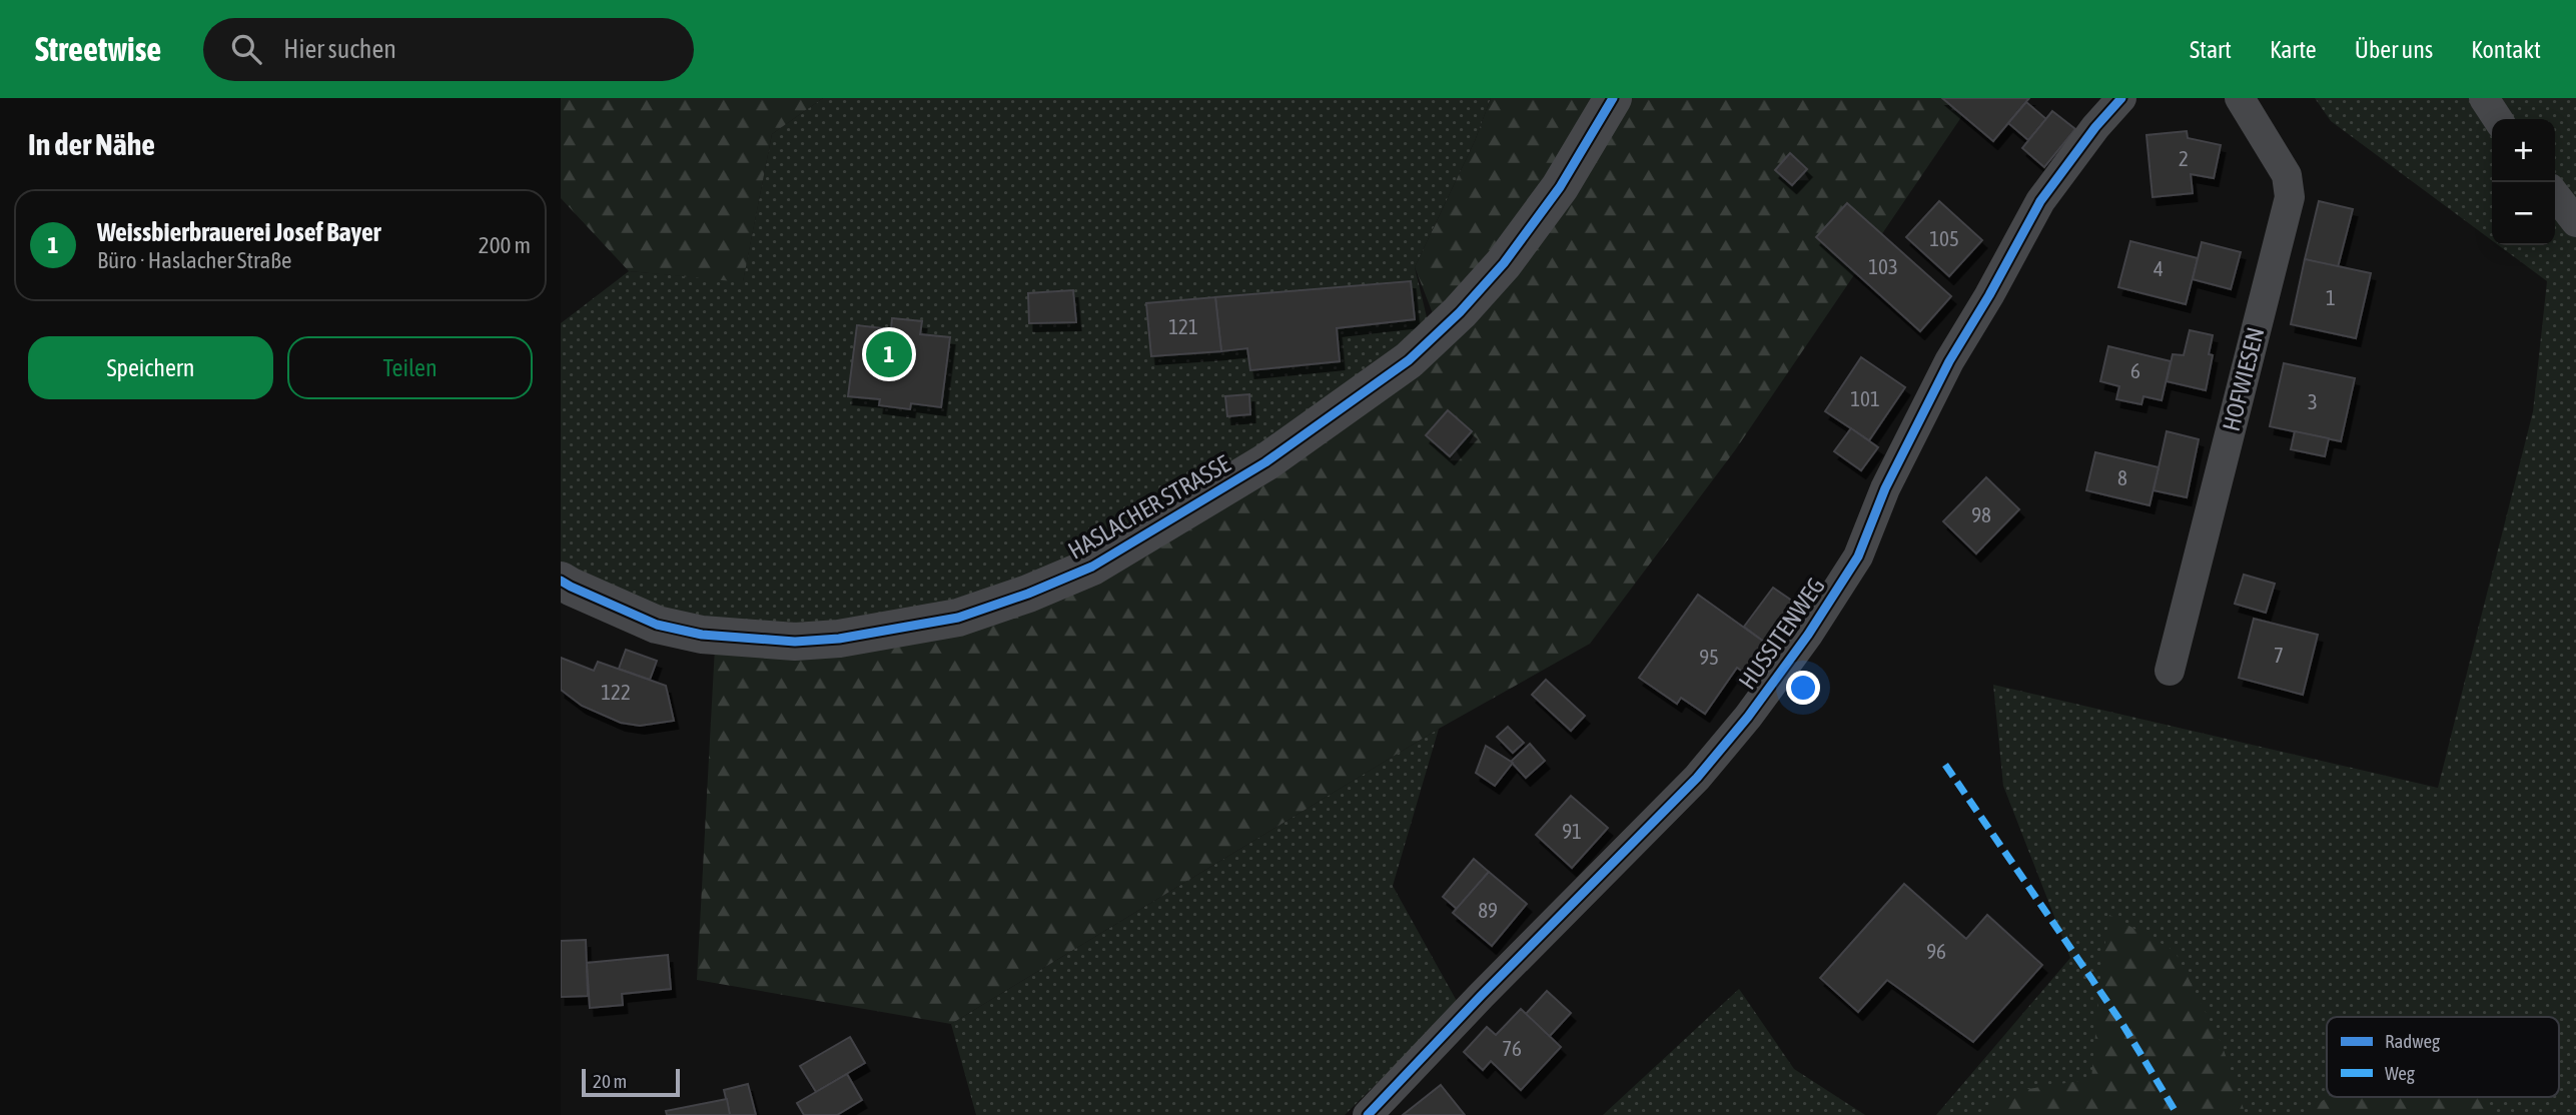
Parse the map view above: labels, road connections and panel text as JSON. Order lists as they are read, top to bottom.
{
  "streets": {
    "street": ["HOFWIESEN", "HASLACHER STRASSE", "HUSSITENWEG"]
  },
  "house_numbers": [
    "2",
    "105",
    "103",
    "4",
    "1",
    "121",
    "6",
    "101",
    "3",
    "8",
    "98",
    "7",
    "95",
    "122",
    "91",
    "89",
    "96",
    "76"
  ],
  "legend": ["Radweg", "Weg"],
  "scale_bar": "20 m",
  "page": {
    "header": "Streetwise",
    "search": "Hier suchen",
    "nav": [
      "Start",
      "Karte",
      "Über uns",
      "Kontakt"
    ],
    "heading": "In der Nähe",
    "map_buttons": ["+", "−"],
    "list": [
      {
        "mark": "1",
        "name": "Weissbierbrauerei Josef Bayer",
        "note": "Büro · Haslacher Straße",
        "value": "200 m"
      }
    ],
    "buttons": ["Speichern", "Teilen"],
    "pins": "1",
    "scale": "20 m"
  }
}
